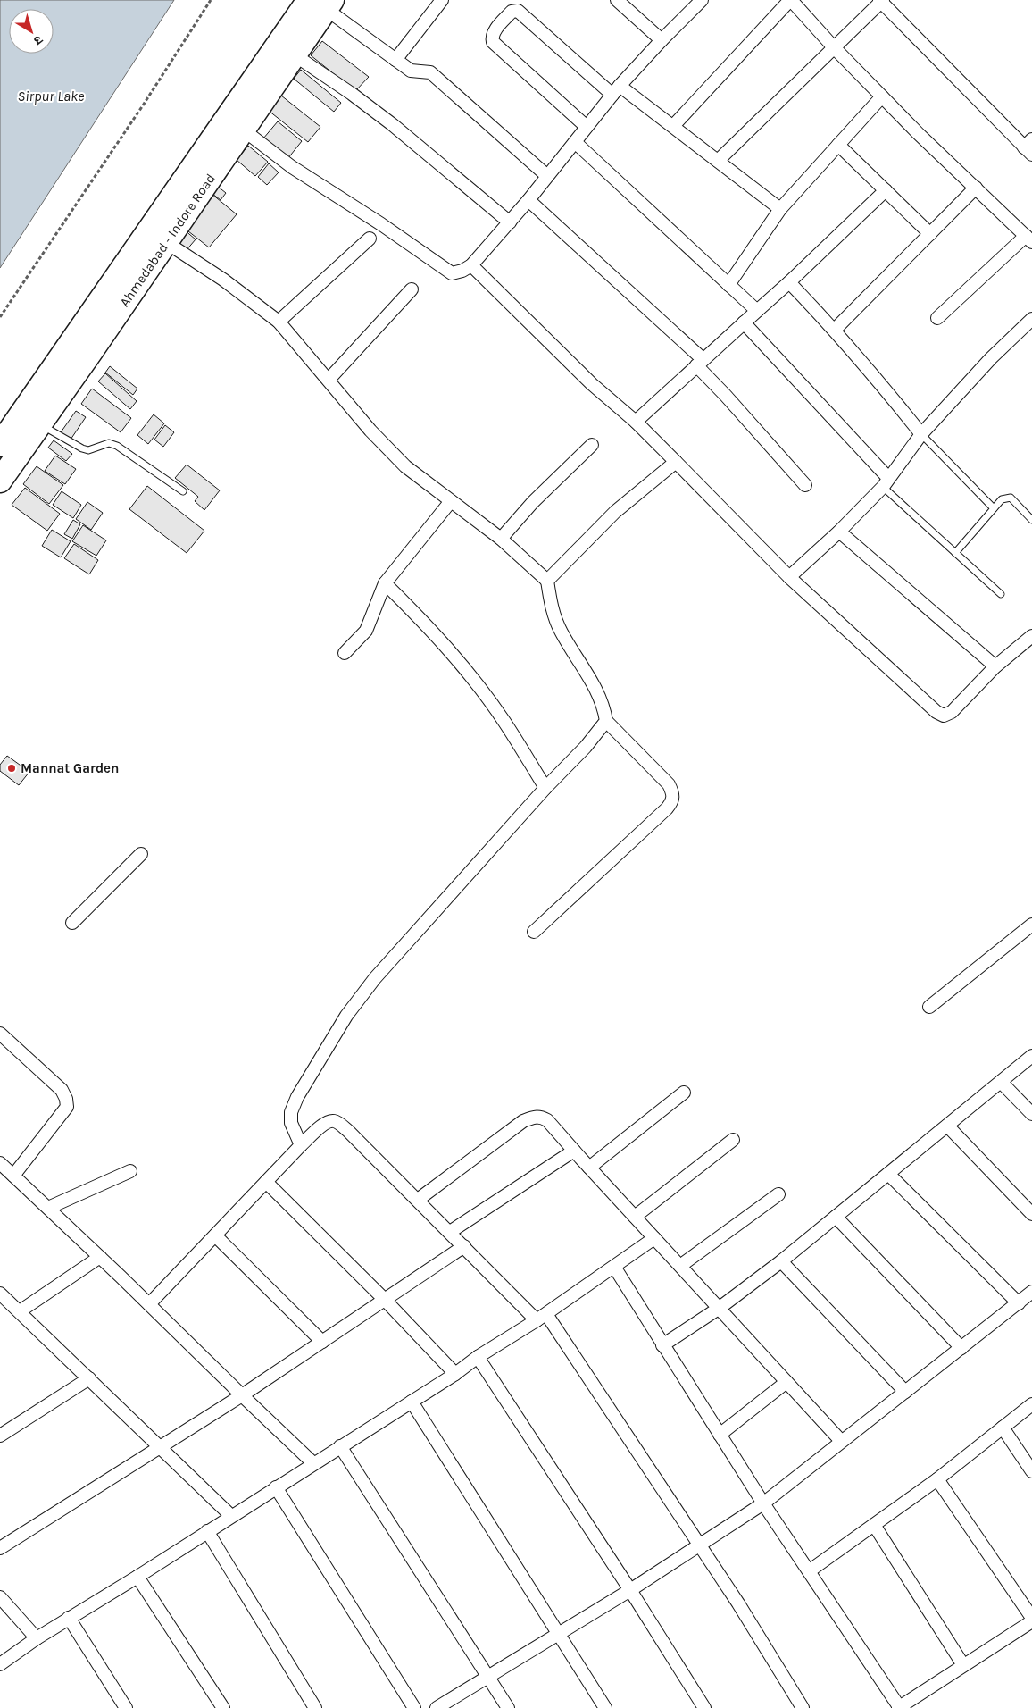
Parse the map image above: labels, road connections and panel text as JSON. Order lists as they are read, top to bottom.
{
  "streets": {
    "highway": ["Ahmedabad - Indore Road"]
  },
  "water": ["Sirpur Lake"],
  "places": ["Mannat Garden"],
  "north": "bottom right"
}
